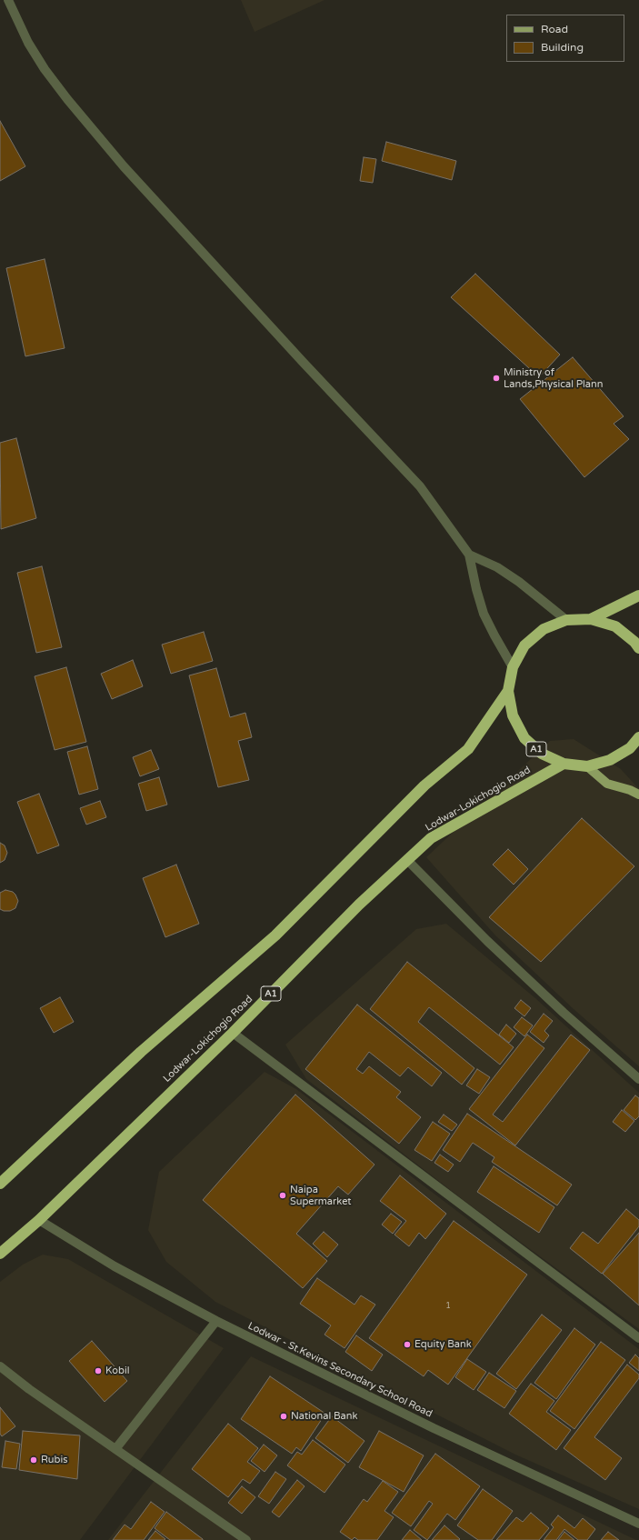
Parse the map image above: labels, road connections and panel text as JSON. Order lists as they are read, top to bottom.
{
  "streets": {
    "highway": ["A1", "Lodwar-Lokichogio Road"],
    "street": ["Lodwar - St.Kevins Secondary School Road"]
  },
  "crossings": [
    ["A1", "Lodwar-Lokichogio Road"],
    ["Lodwar-Lokichogio Road", "Lodwar - St.Kevins Secondary School Road"]
  ],
  "places": [
    "Ministry of Lands,Physical Plann",
    "Naipa Supermarket",
    "Equity Bank",
    "Kobil",
    "National Bank",
    "Rubis"
  ],
  "house_numbers": ["1"],
  "legend": ["Road", "Building"]
}
